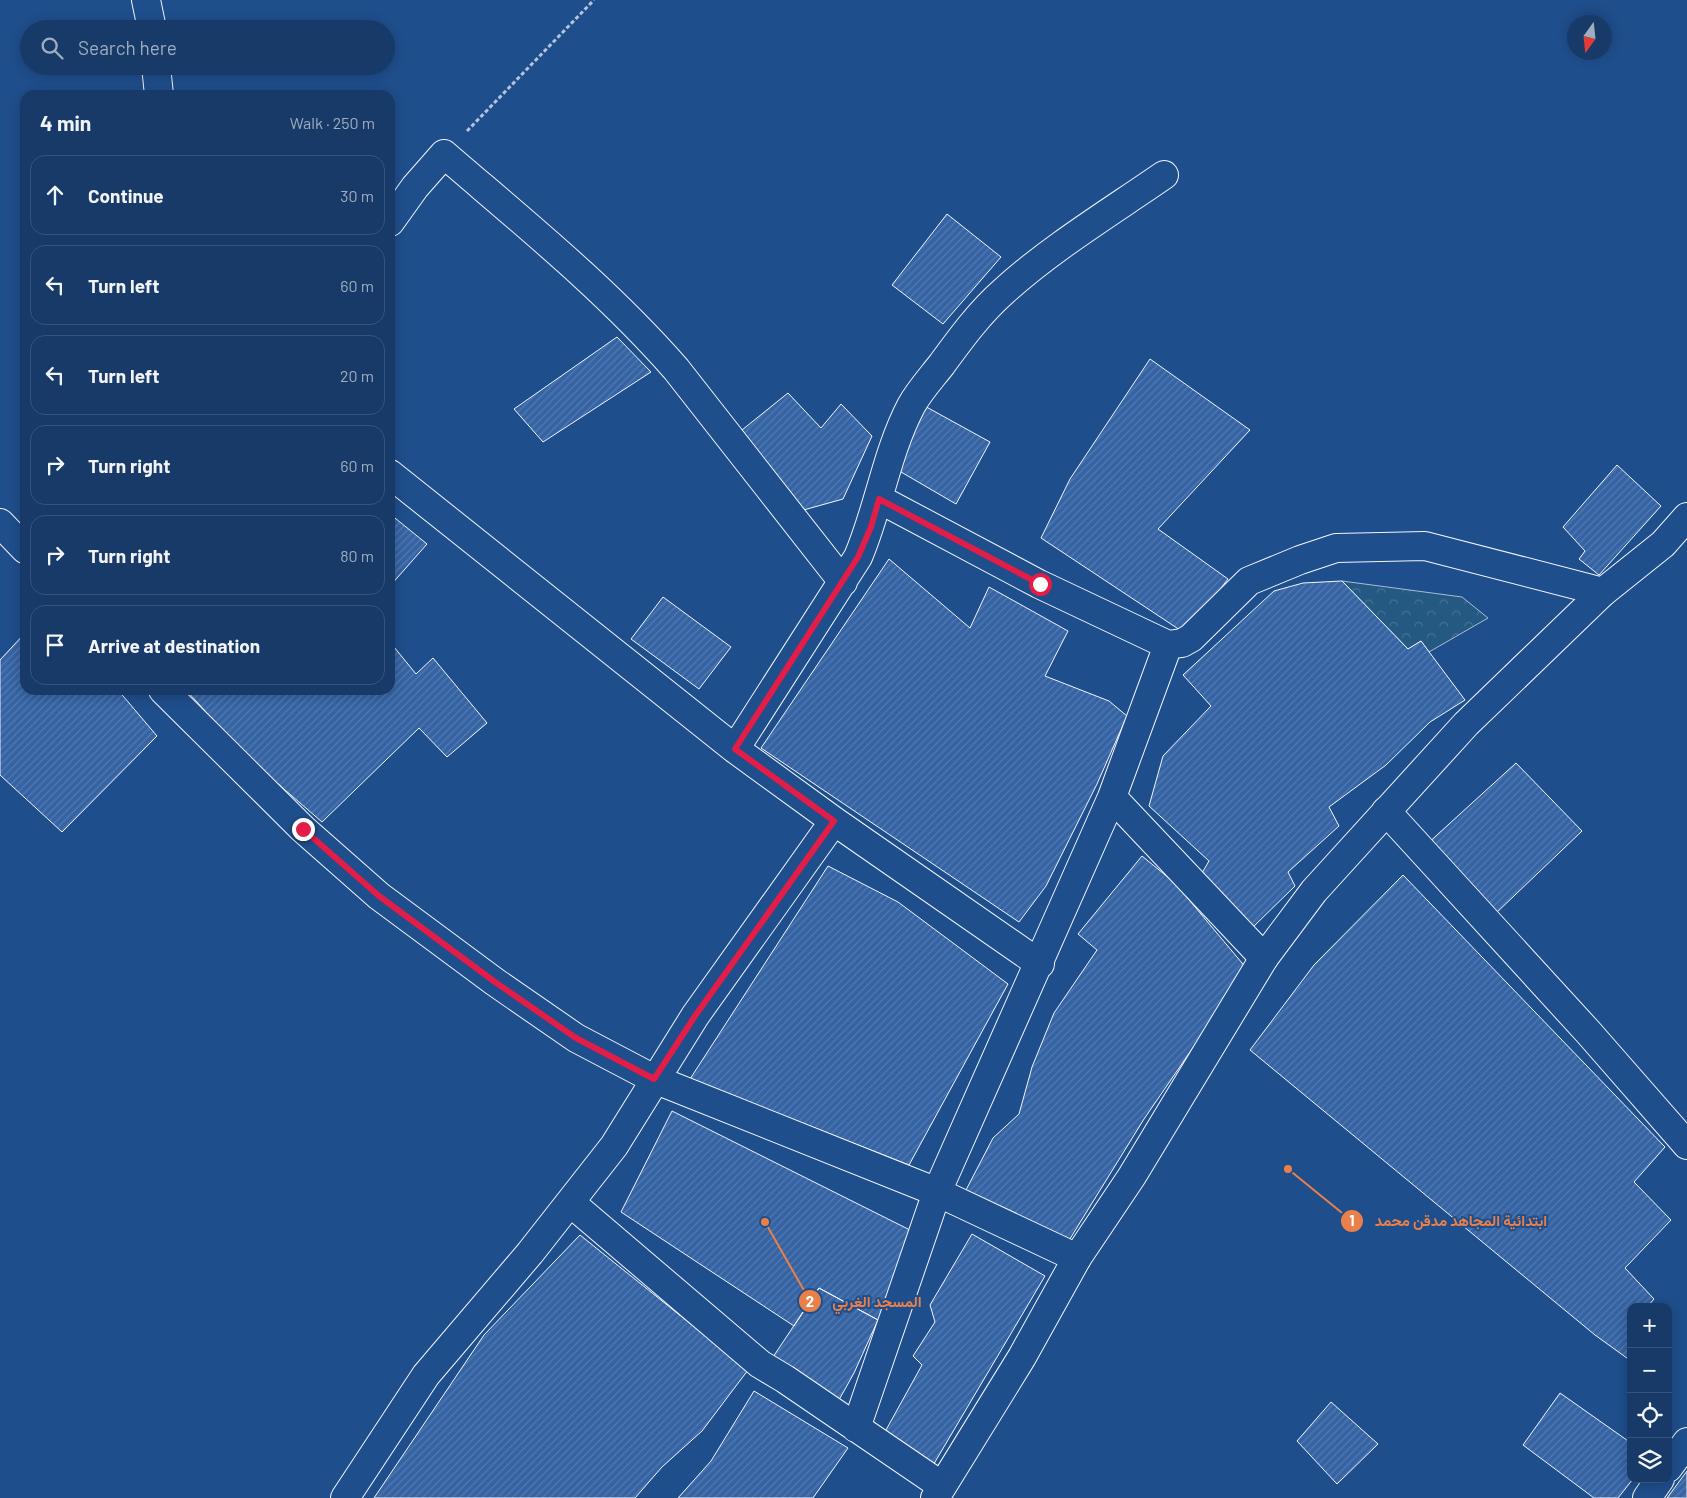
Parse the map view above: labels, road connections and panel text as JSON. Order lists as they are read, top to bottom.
{
  "places": ["ابتدائية المجاهد مدقن محمد", "المسجد الغربي"],
  "north": "bottom",
  "page": {
    "search": "Search here",
    "heading": ["4 min", "Walk · 250 m"],
    "list": [
      ["Continue", "30 m"],
      ["Turn left", "60 m"],
      ["Turn left", "20 m"],
      ["Turn right", "60 m"],
      ["Turn right", "80 m"],
      "Arrive at destination"
    ],
    "map_buttons": ["+", "−"]
  }
}
